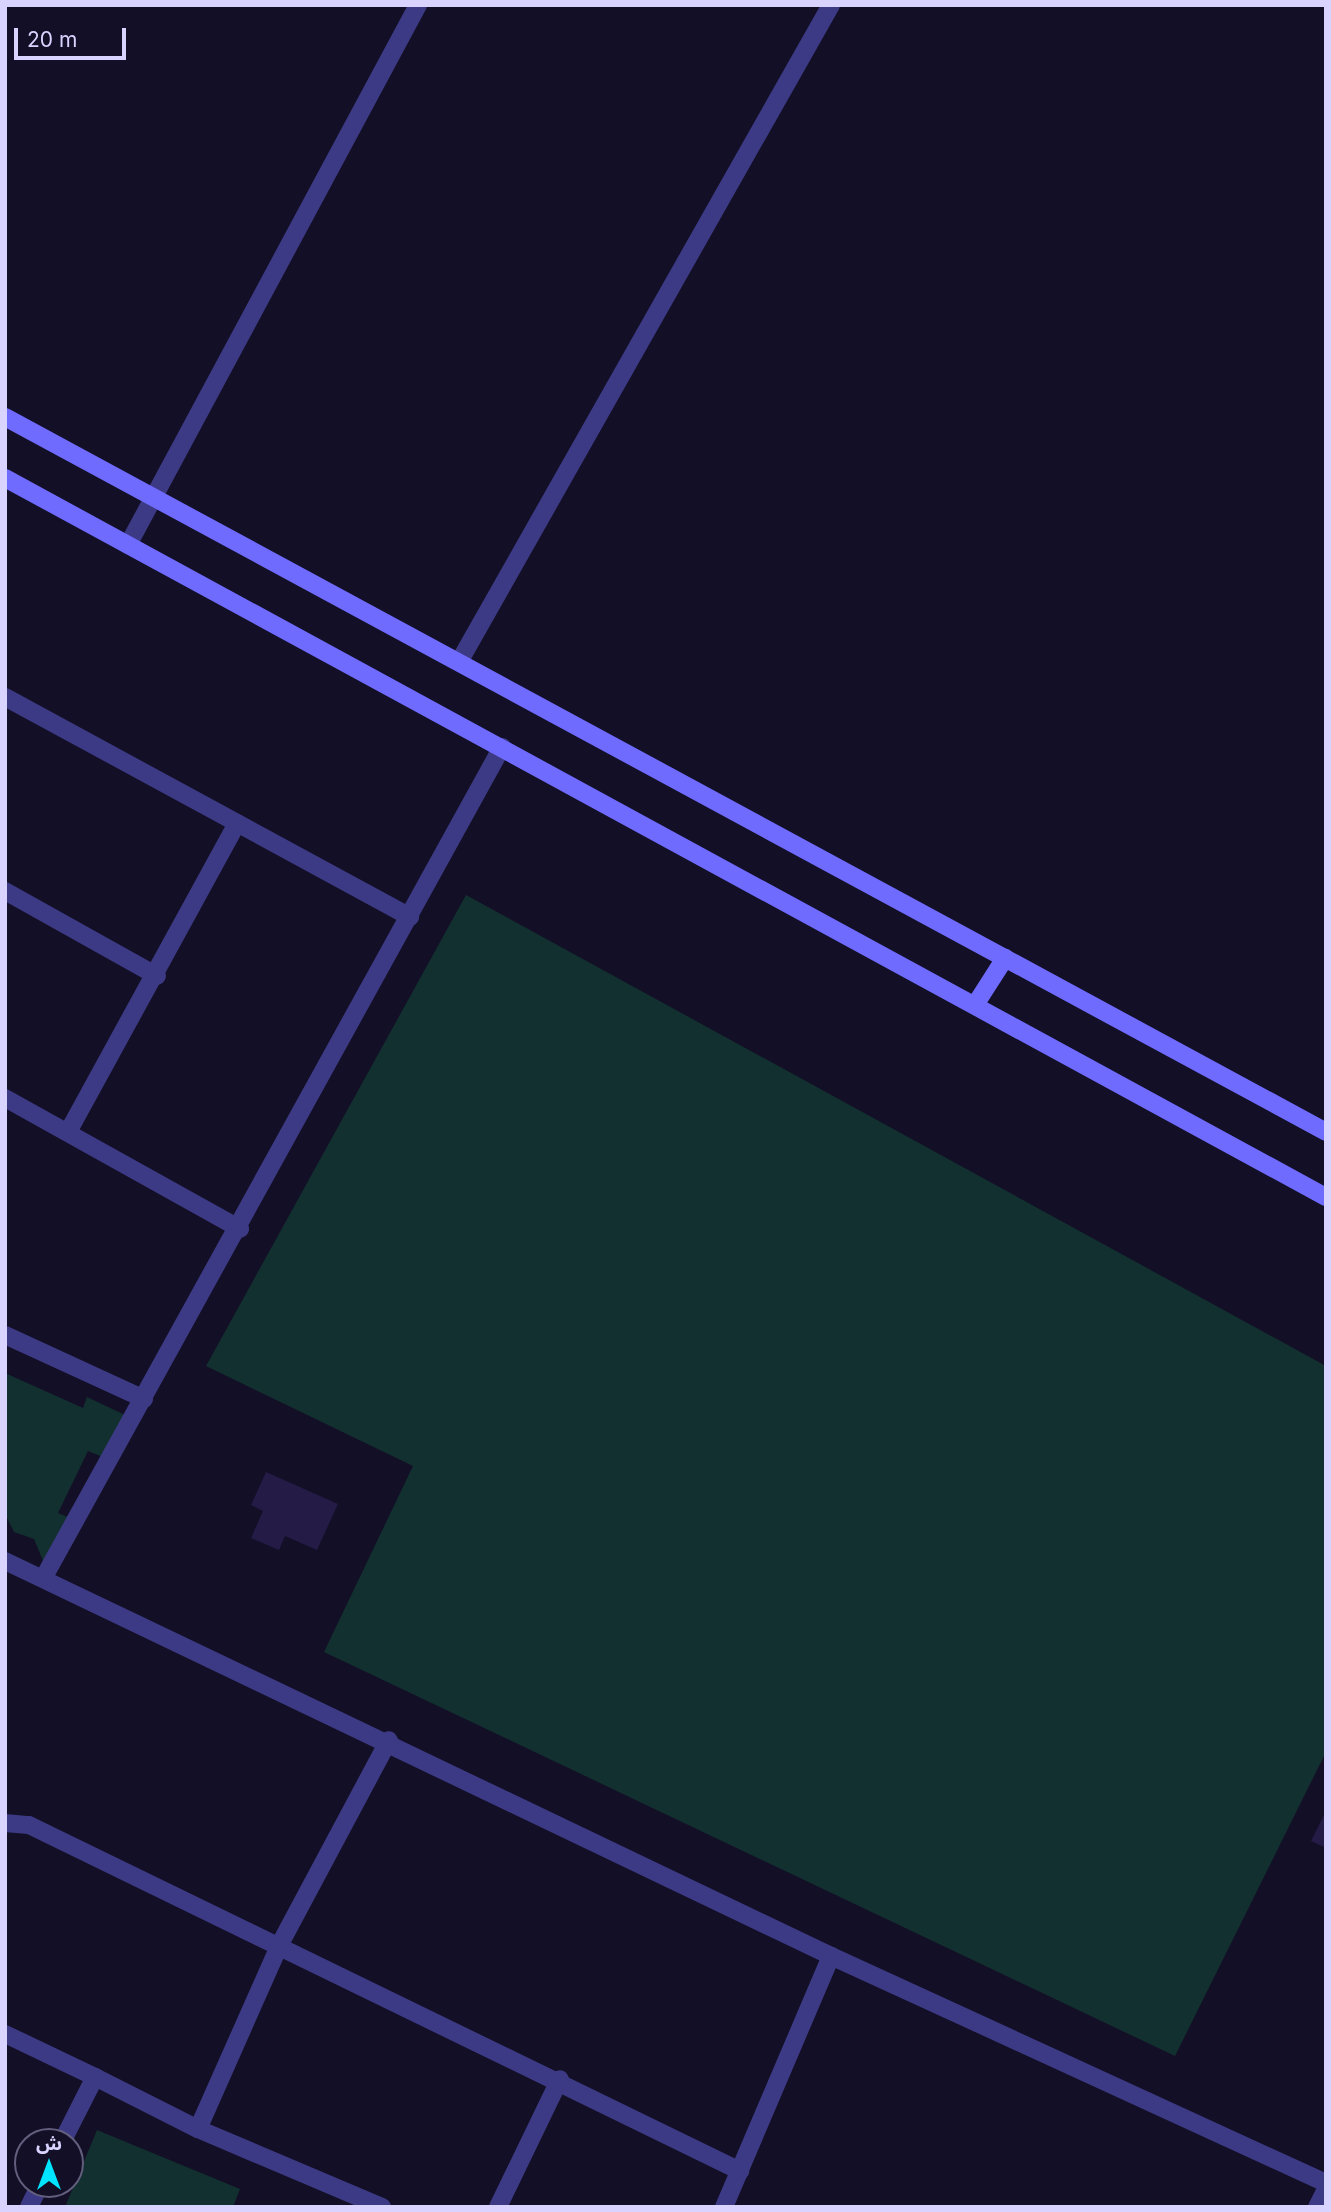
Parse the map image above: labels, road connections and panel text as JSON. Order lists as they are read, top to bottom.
{
  "scale_bar": "20 m",
  "north": "top"
}
